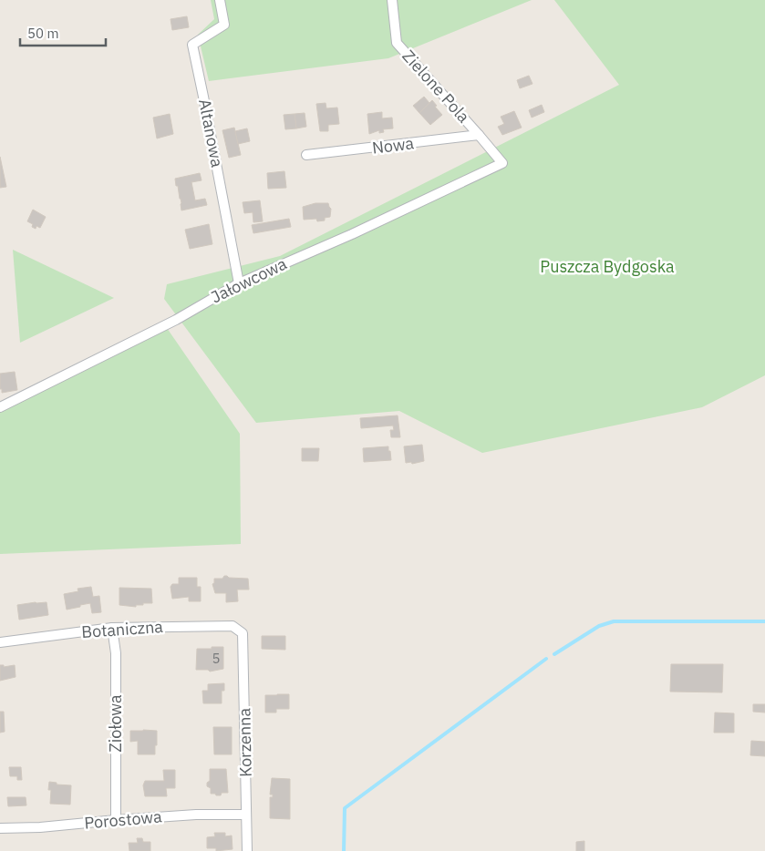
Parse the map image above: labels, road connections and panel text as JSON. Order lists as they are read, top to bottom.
{
  "streets": {
    "street": [
      "Zielone Pola",
      "Altanowa",
      "Nowa",
      "Jałowcowa",
      "Botaniczna",
      "Ziołowa",
      "Korzenna",
      "Porostowa"
    ]
  },
  "crossings": [
    ["Zielone Pola", "Nowa"],
    ["Zielone Pola", "Jałowcowa"],
    ["Altanowa", "Jałowcowa"],
    ["Botaniczna", "Ziołowa"],
    ["Botaniczna", "Korzenna"],
    ["Ziołowa", "Porostowa"],
    ["Korzenna", "Porostowa"]
  ],
  "parks": ["Puszcza Bydgoska"],
  "house_numbers": ["5"],
  "scale_bar": "50 m"
}
